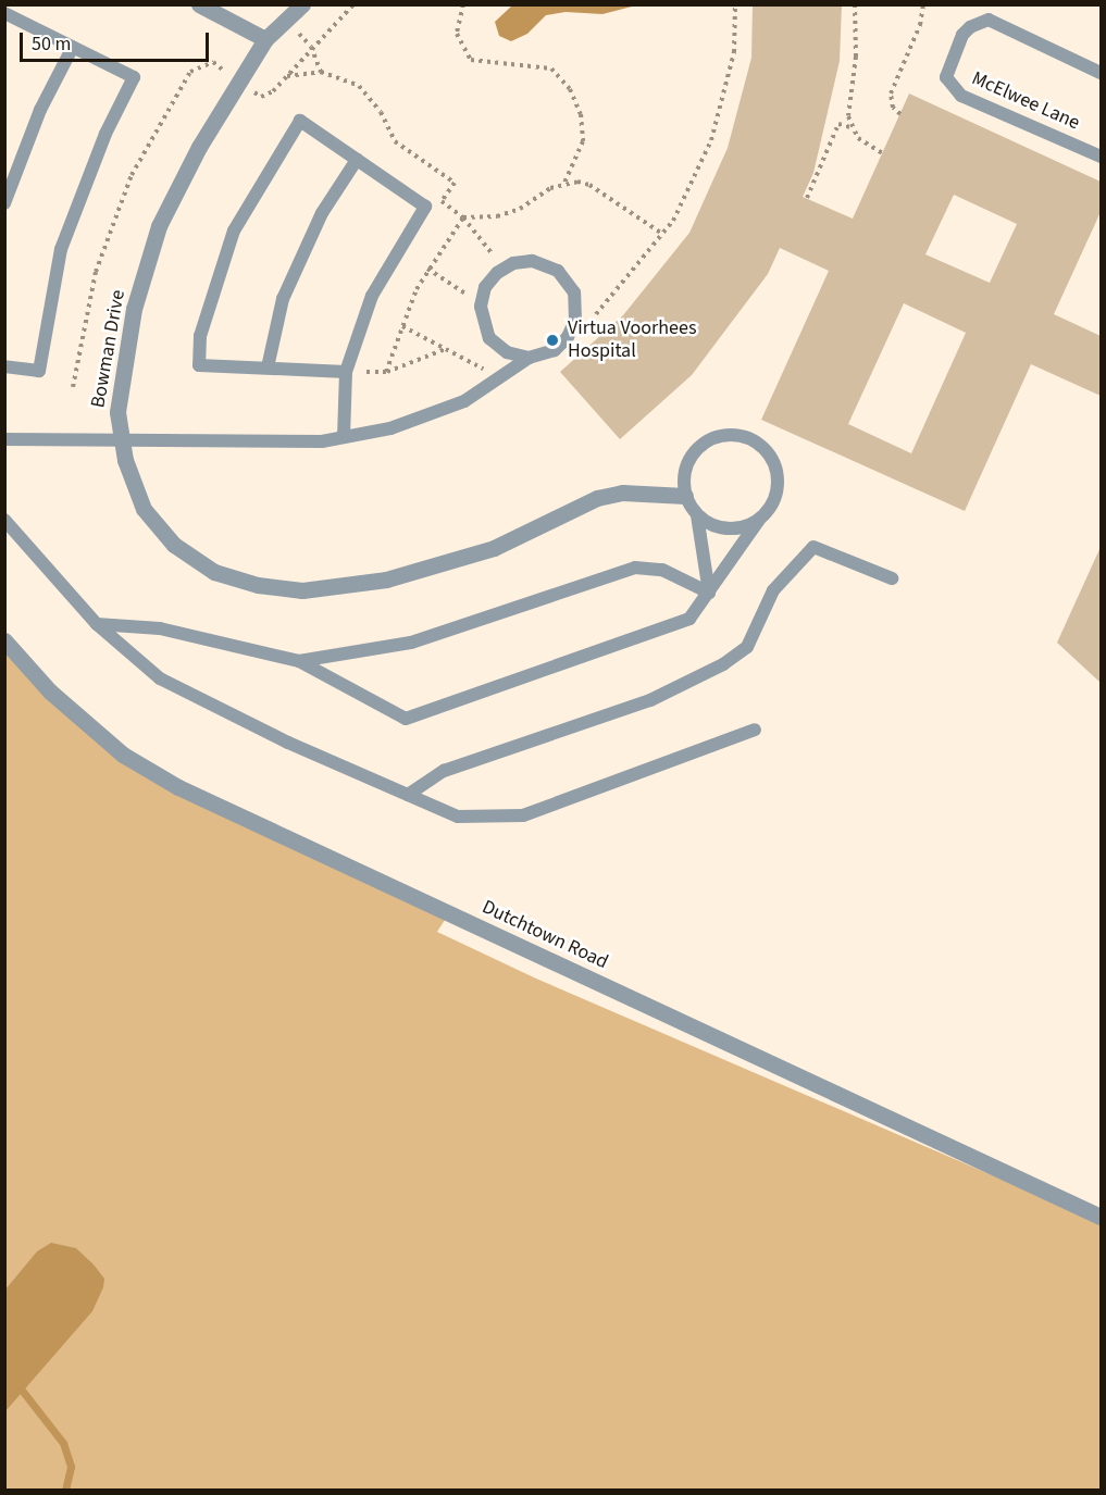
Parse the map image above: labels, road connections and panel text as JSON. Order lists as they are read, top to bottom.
{
  "streets": {
    "street": ["Bowman Drive", "Dutchtown Road"],
    "lane": ["McElwee Lane"]
  },
  "places": ["Virtua Voorhees Hospital"],
  "scale_bar": "50 m"
}
